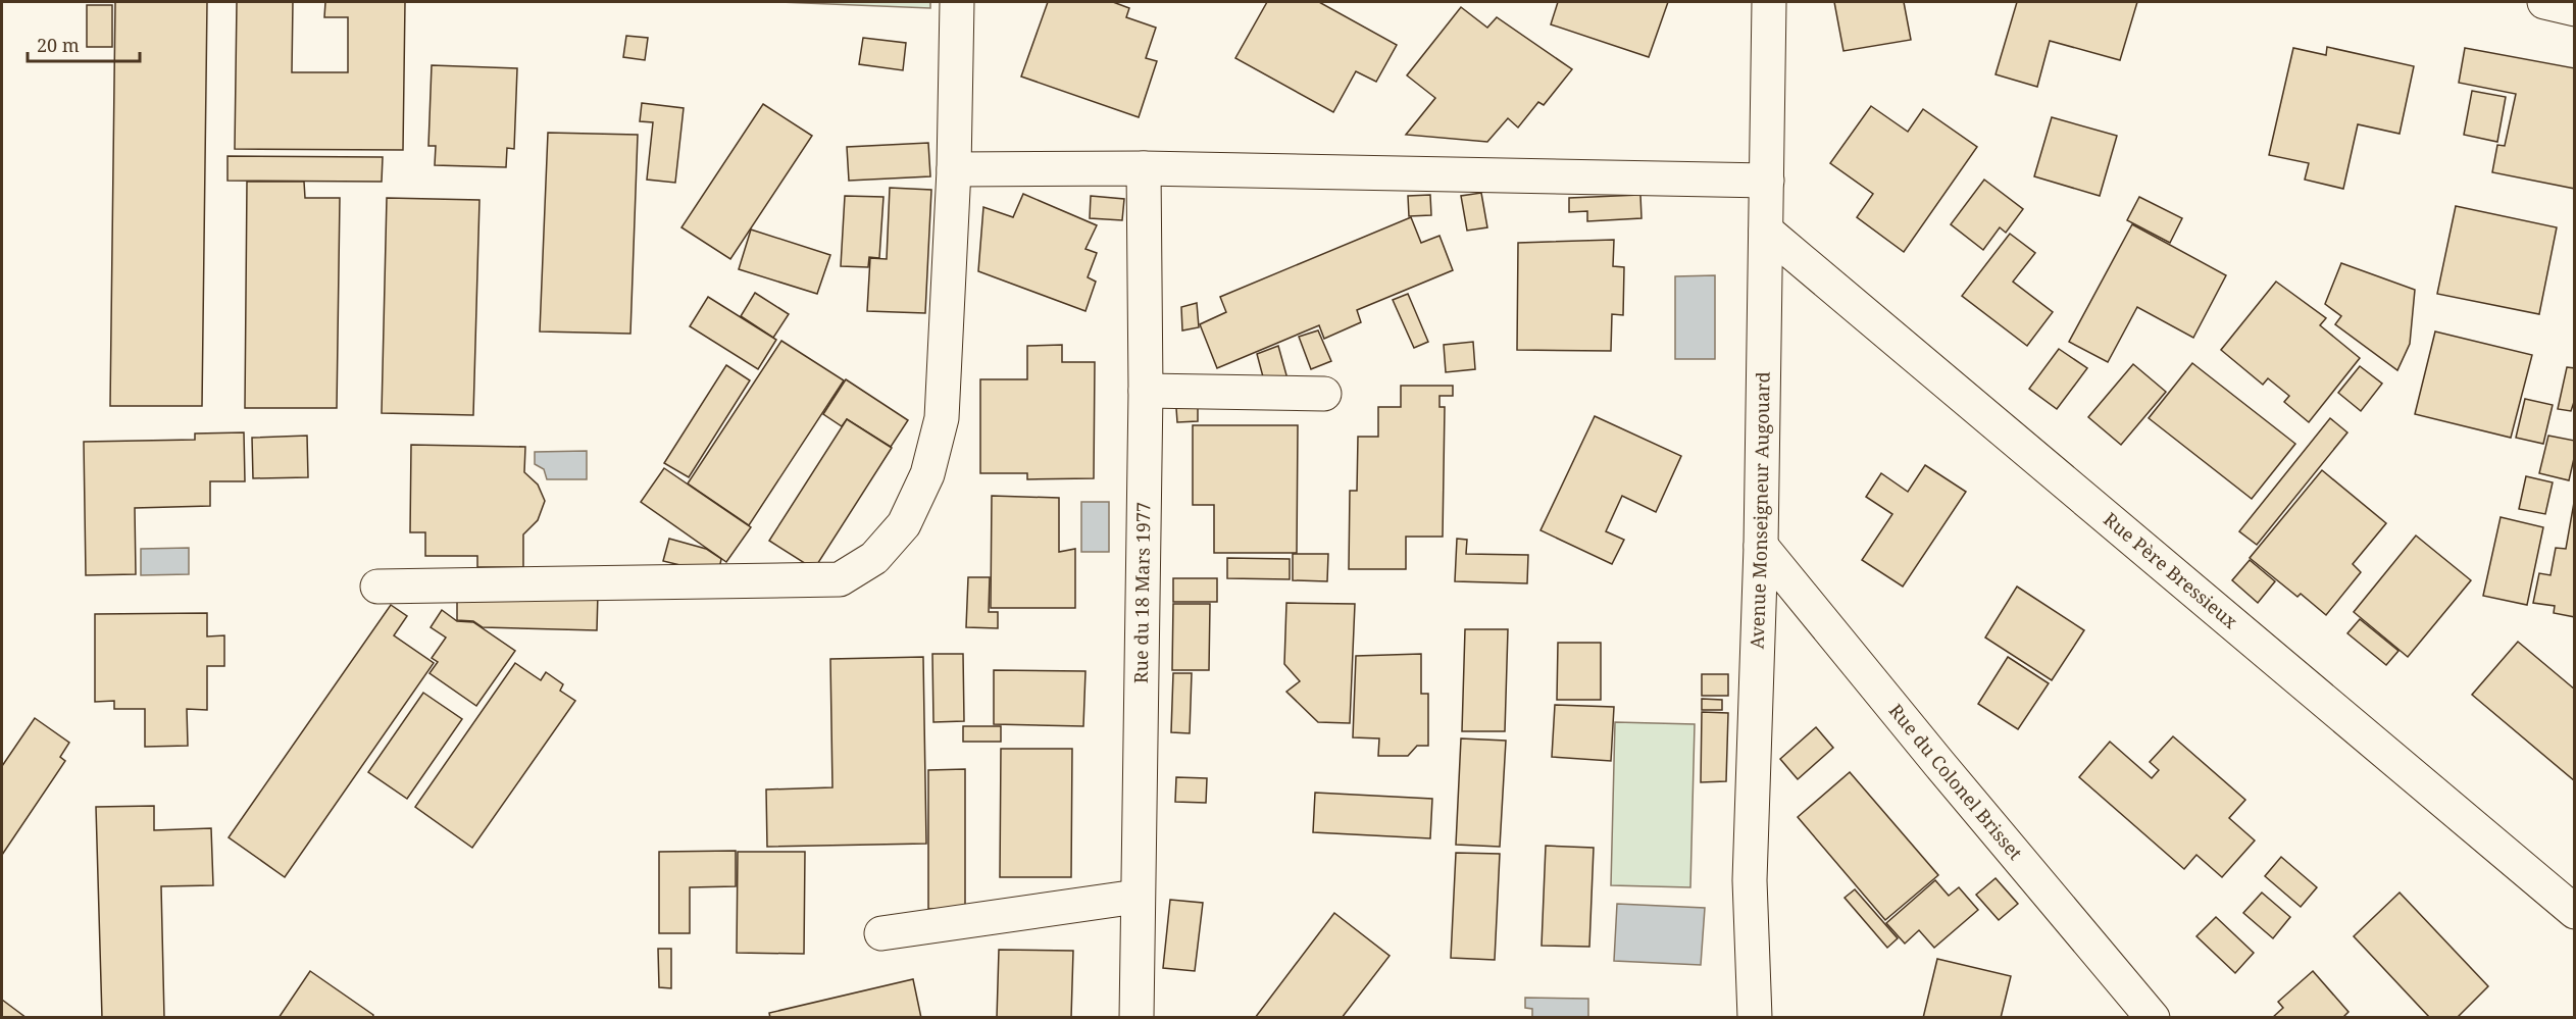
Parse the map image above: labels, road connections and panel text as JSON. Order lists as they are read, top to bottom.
{
  "streets": {
    "street": [
      "Avenue Monseigneur Augouard",
      "Rue Père Bressieux",
      "Rue du 18 Mars 1977",
      "Rue du Colonel Brisset"
    ]
  },
  "crossings": [
    ["Avenue Monseigneur Augouard", "Rue Père Bressieux"],
    ["Avenue Monseigneur Augouard", "Rue du Colonel Brisset"]
  ],
  "scale_bar": "20 m"
}
